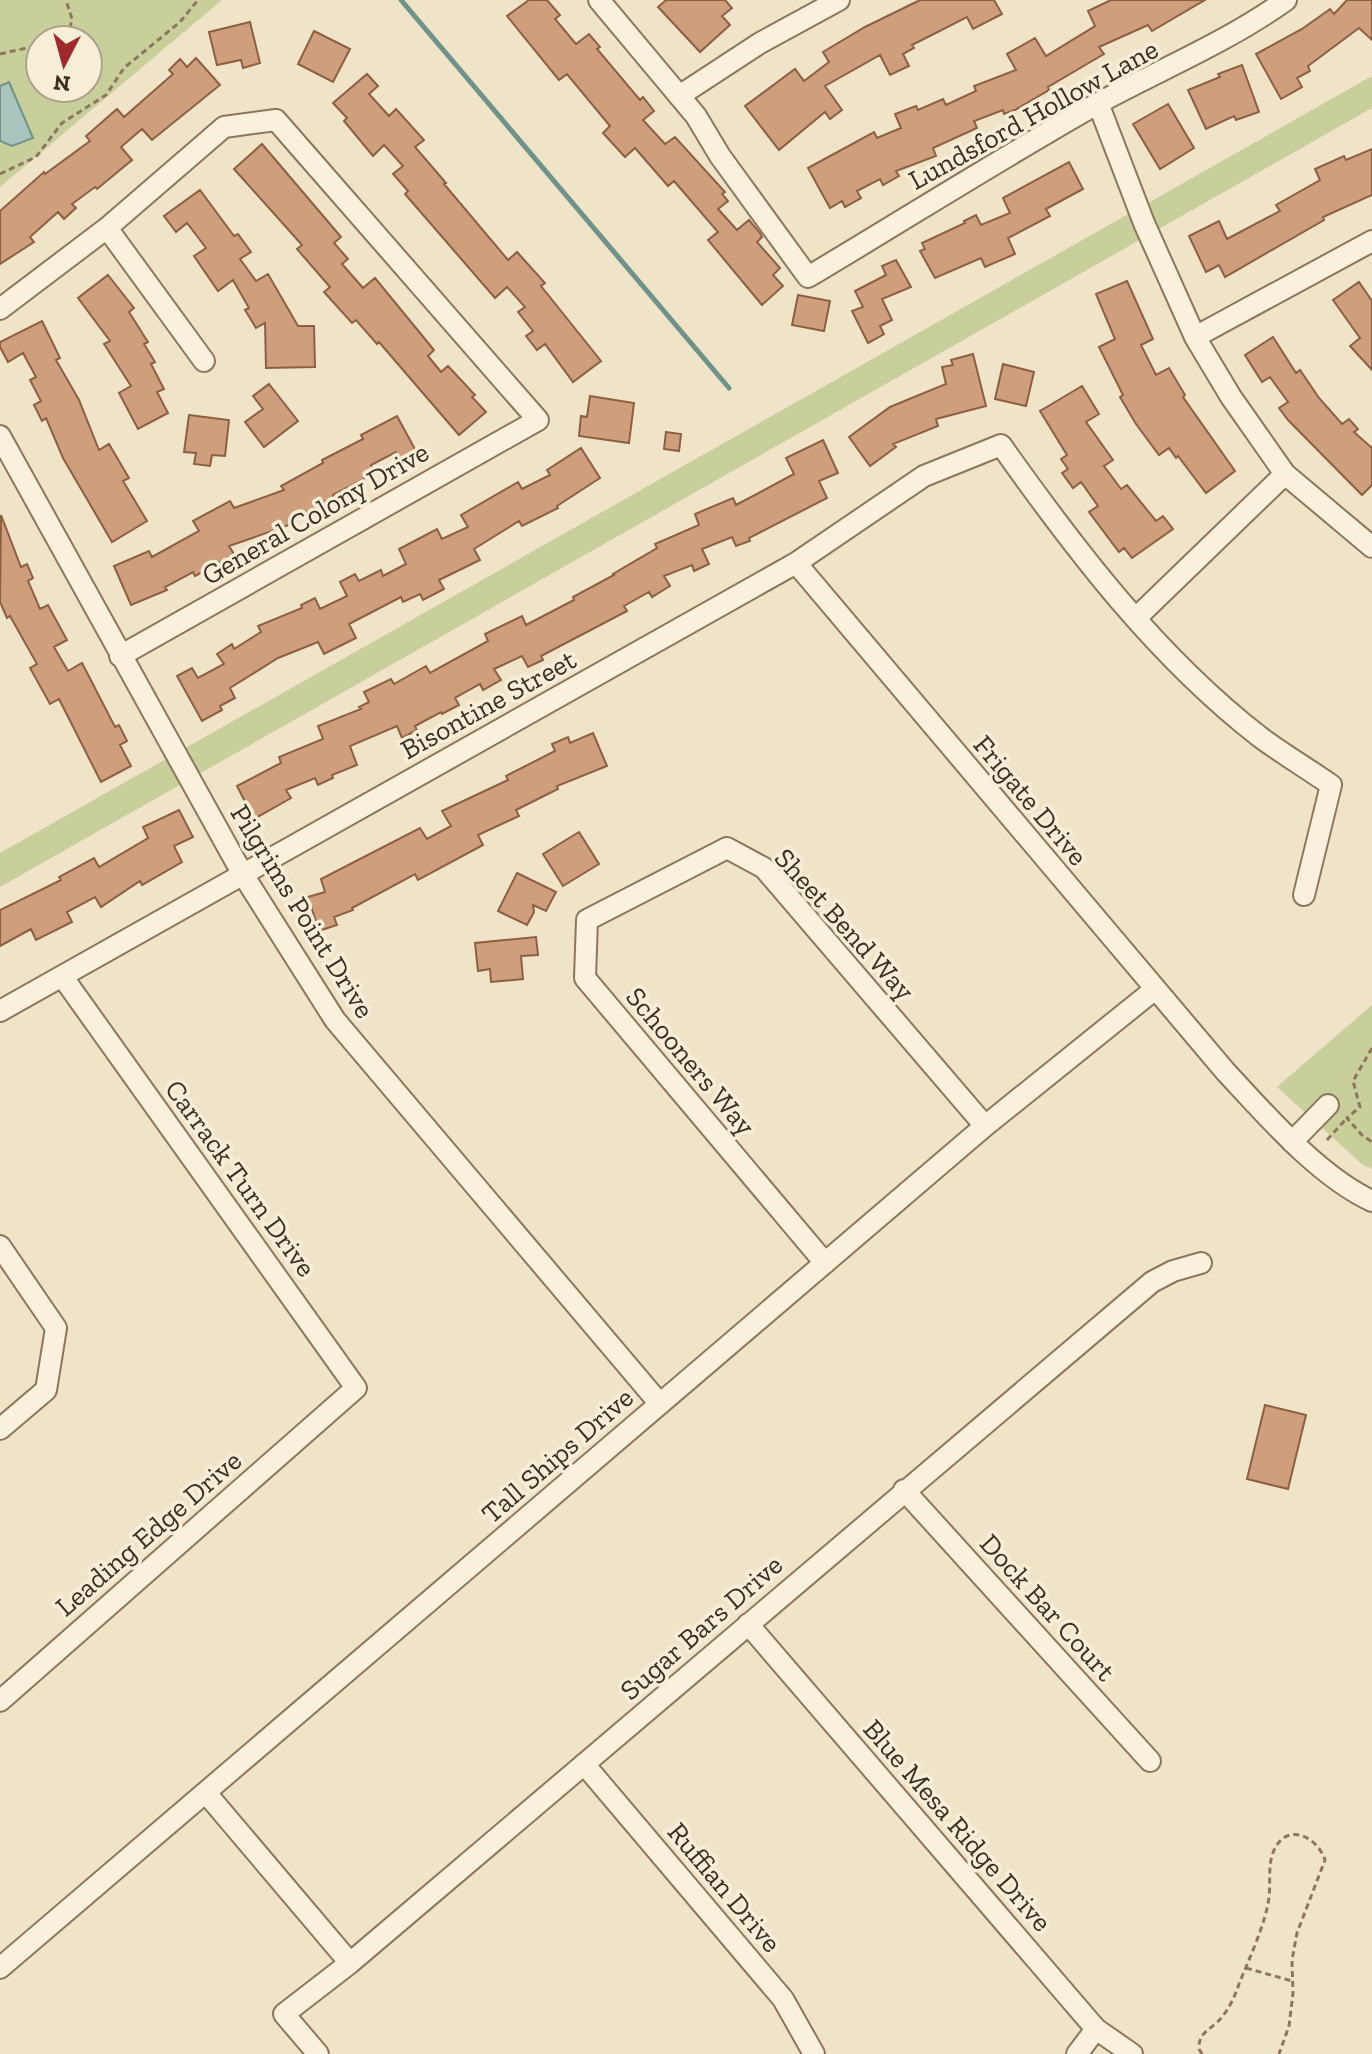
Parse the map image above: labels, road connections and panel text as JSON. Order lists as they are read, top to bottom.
{
  "streets": {
    "street": [
      "Lundsford Hollow Lane",
      "General Colony Drive",
      "Bisontine Street",
      "Frigate Drive",
      "Pilgrims Point Drive",
      "Sheet Bend Way",
      "Schooners Way",
      "Carrack Turn Drive",
      "Tall Ships Drive",
      "Leading Edge Drive",
      "Dock Bar Court",
      "Sugar Bars Drive",
      "Blue Mesa Ridge Drive",
      "Ruffian Drive"
    ]
  },
  "crossings": [
    ["General Colony Drive", "Pilgrims Point Drive"],
    ["Bisontine Street", "Frigate Drive"],
    ["Bisontine Street", "Pilgrims Point Drive"],
    ["Bisontine Street", "Carrack Turn Drive"],
    ["Frigate Drive", "Tall Ships Drive"],
    ["Pilgrims Point Drive", "Tall Ships Drive"],
    ["Sheet Bend Way", "Schooners Way"],
    ["Sheet Bend Way", "Tall Ships Drive"],
    ["Schooners Way", "Tall Ships Drive"],
    ["Carrack Turn Drive", "Leading Edge Drive"],
    ["Dock Bar Court", "Sugar Bars Drive"],
    ["Sugar Bars Drive", "Blue Mesa Ridge Drive"],
    ["Sugar Bars Drive", "Ruffian Drive"]
  ],
  "north": "bottom"
}
